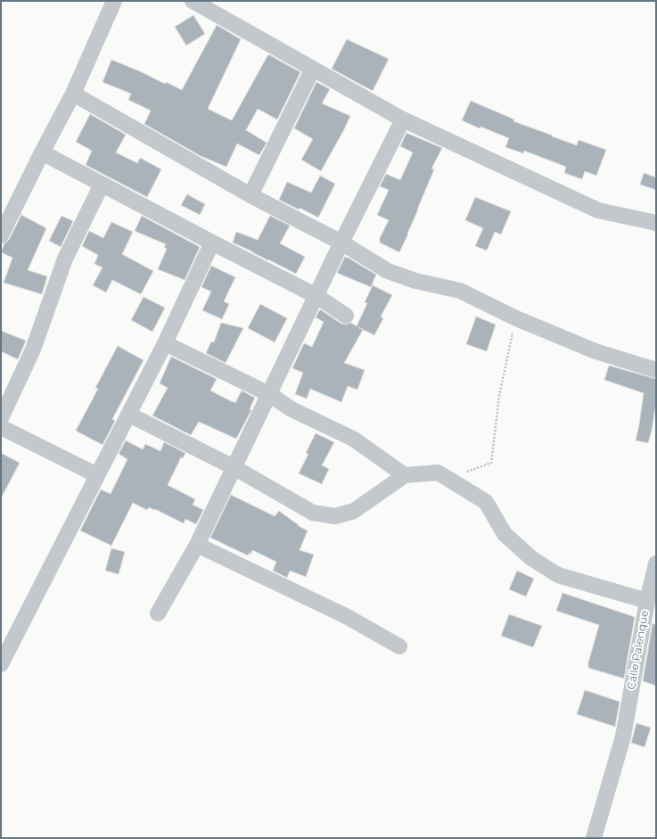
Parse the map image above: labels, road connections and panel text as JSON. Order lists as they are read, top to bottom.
{
  "streets": {
    "street": ["Calle Palenque"]
  }
}
